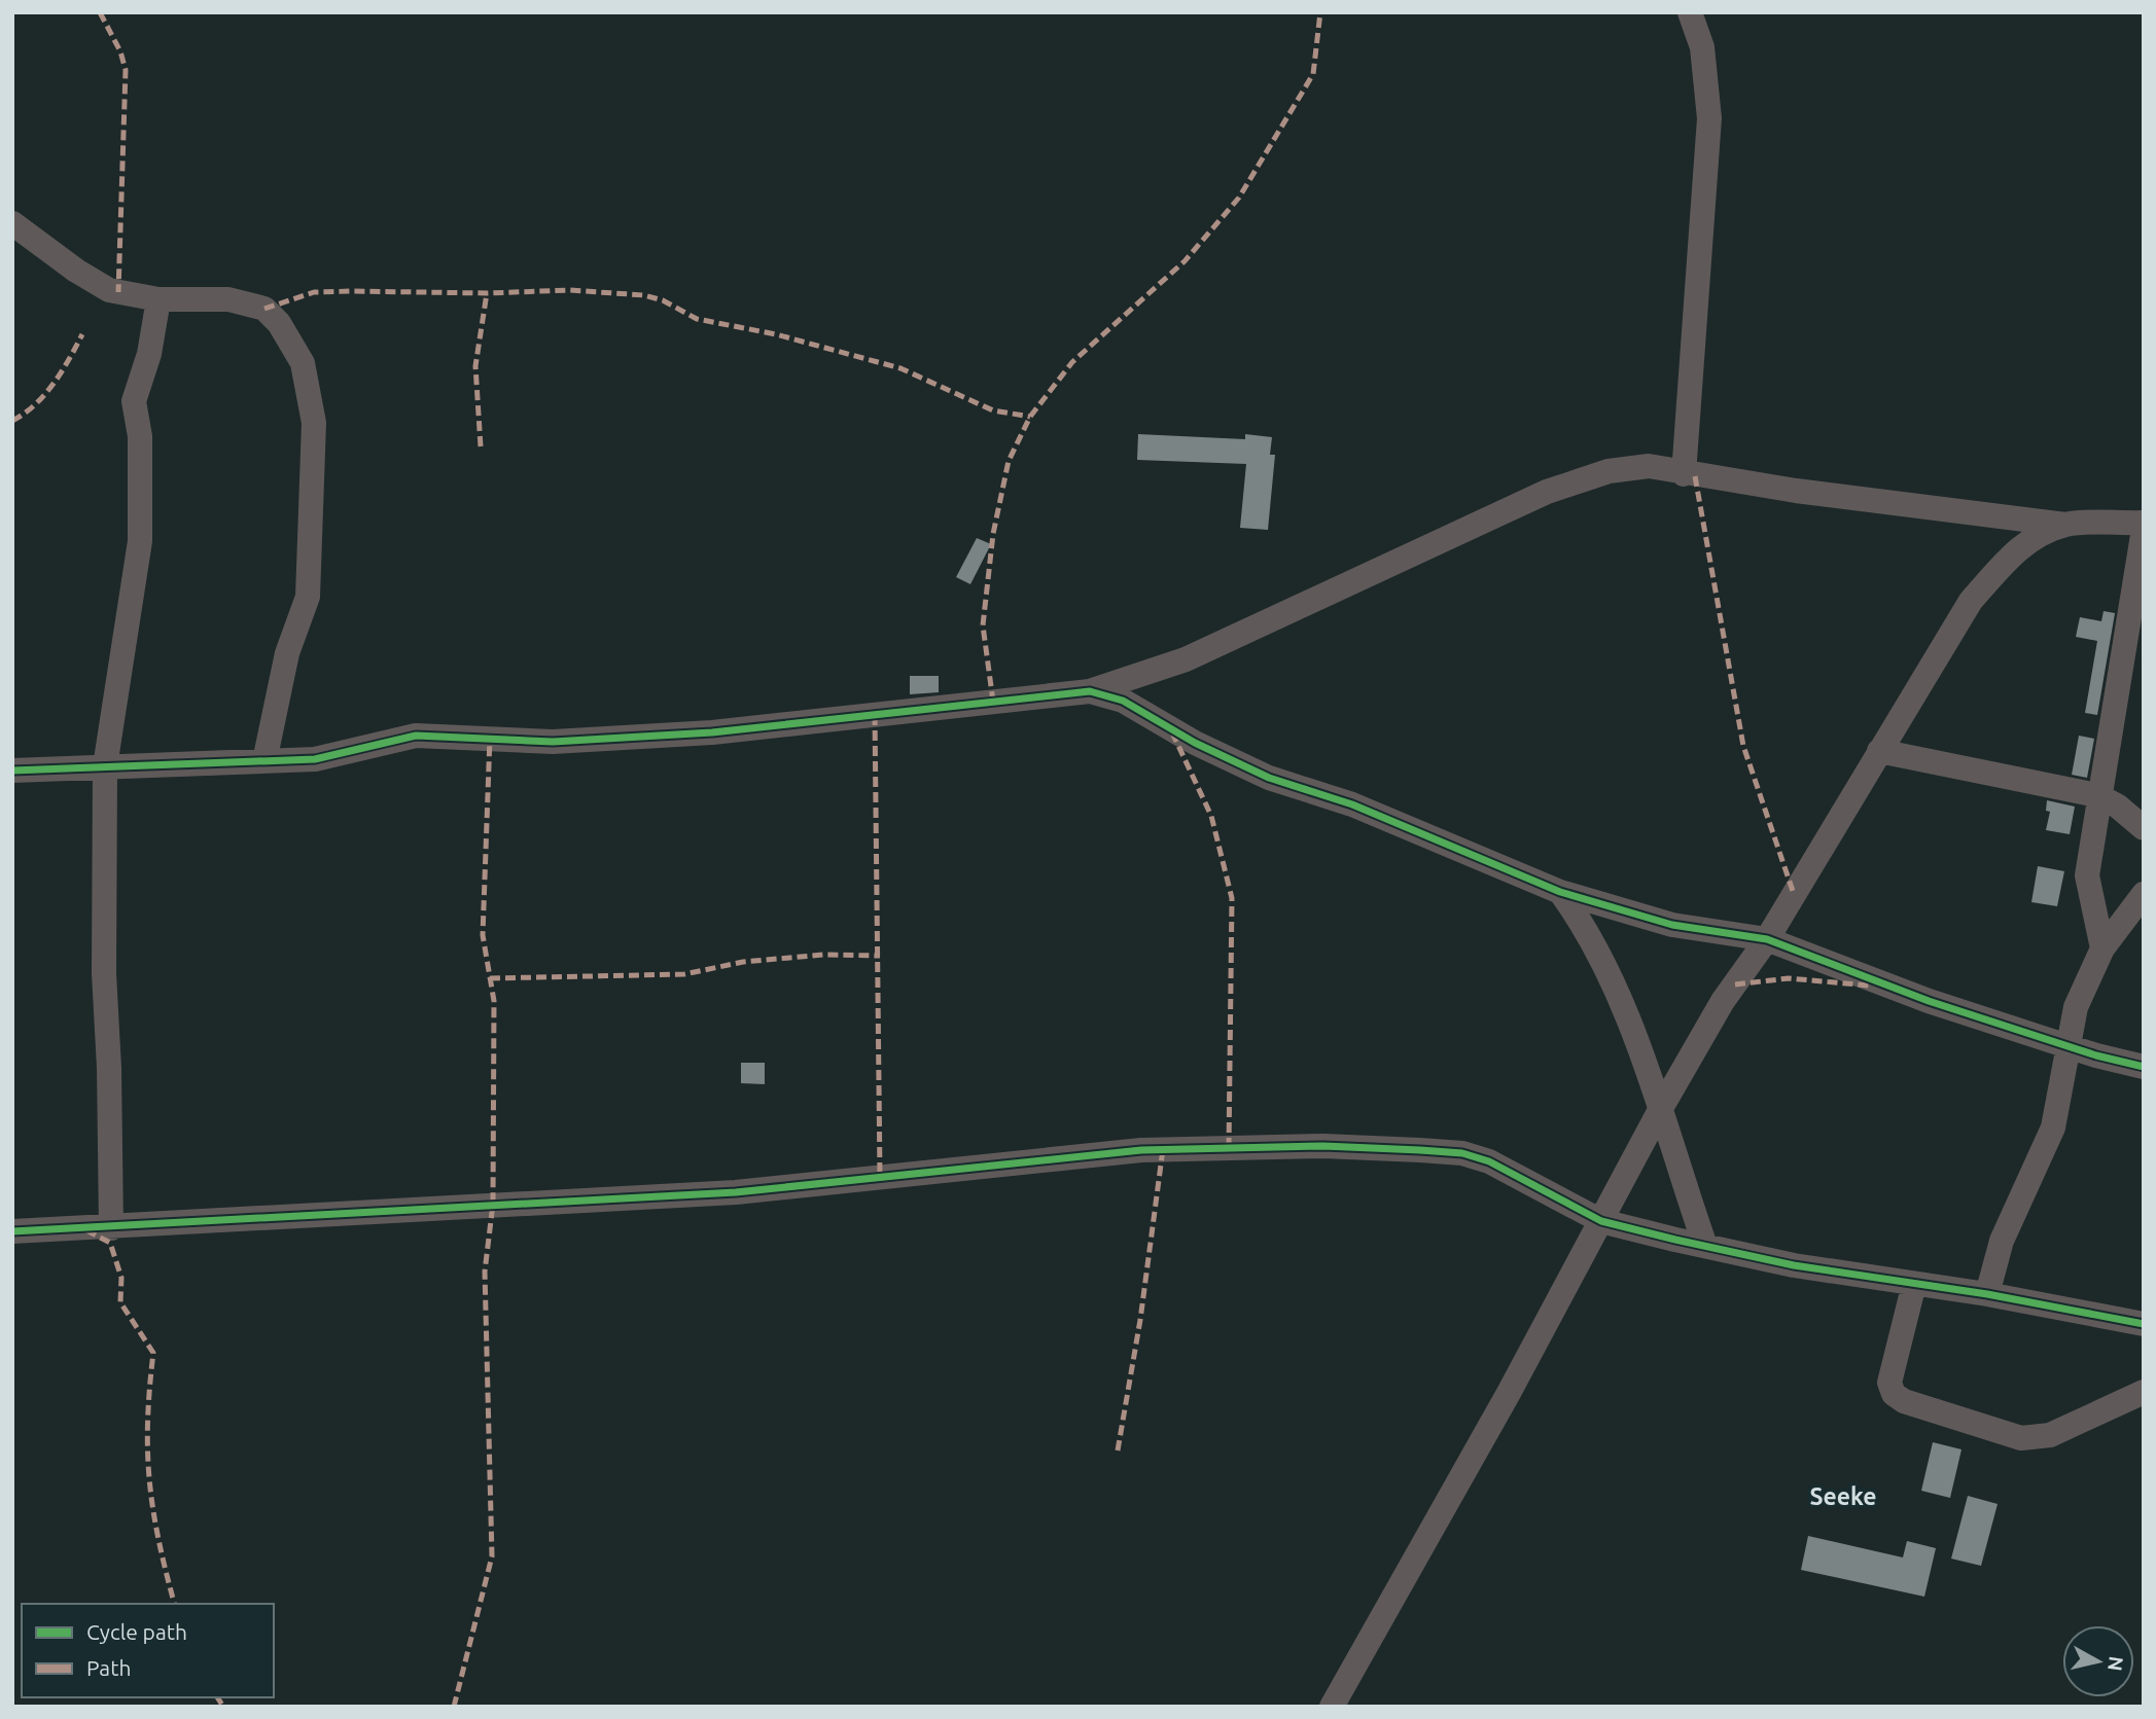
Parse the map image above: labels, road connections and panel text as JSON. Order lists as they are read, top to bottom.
{
  "districts": ["Seeke"],
  "legend": ["Cycle path", "Path"],
  "north": "right"
}
